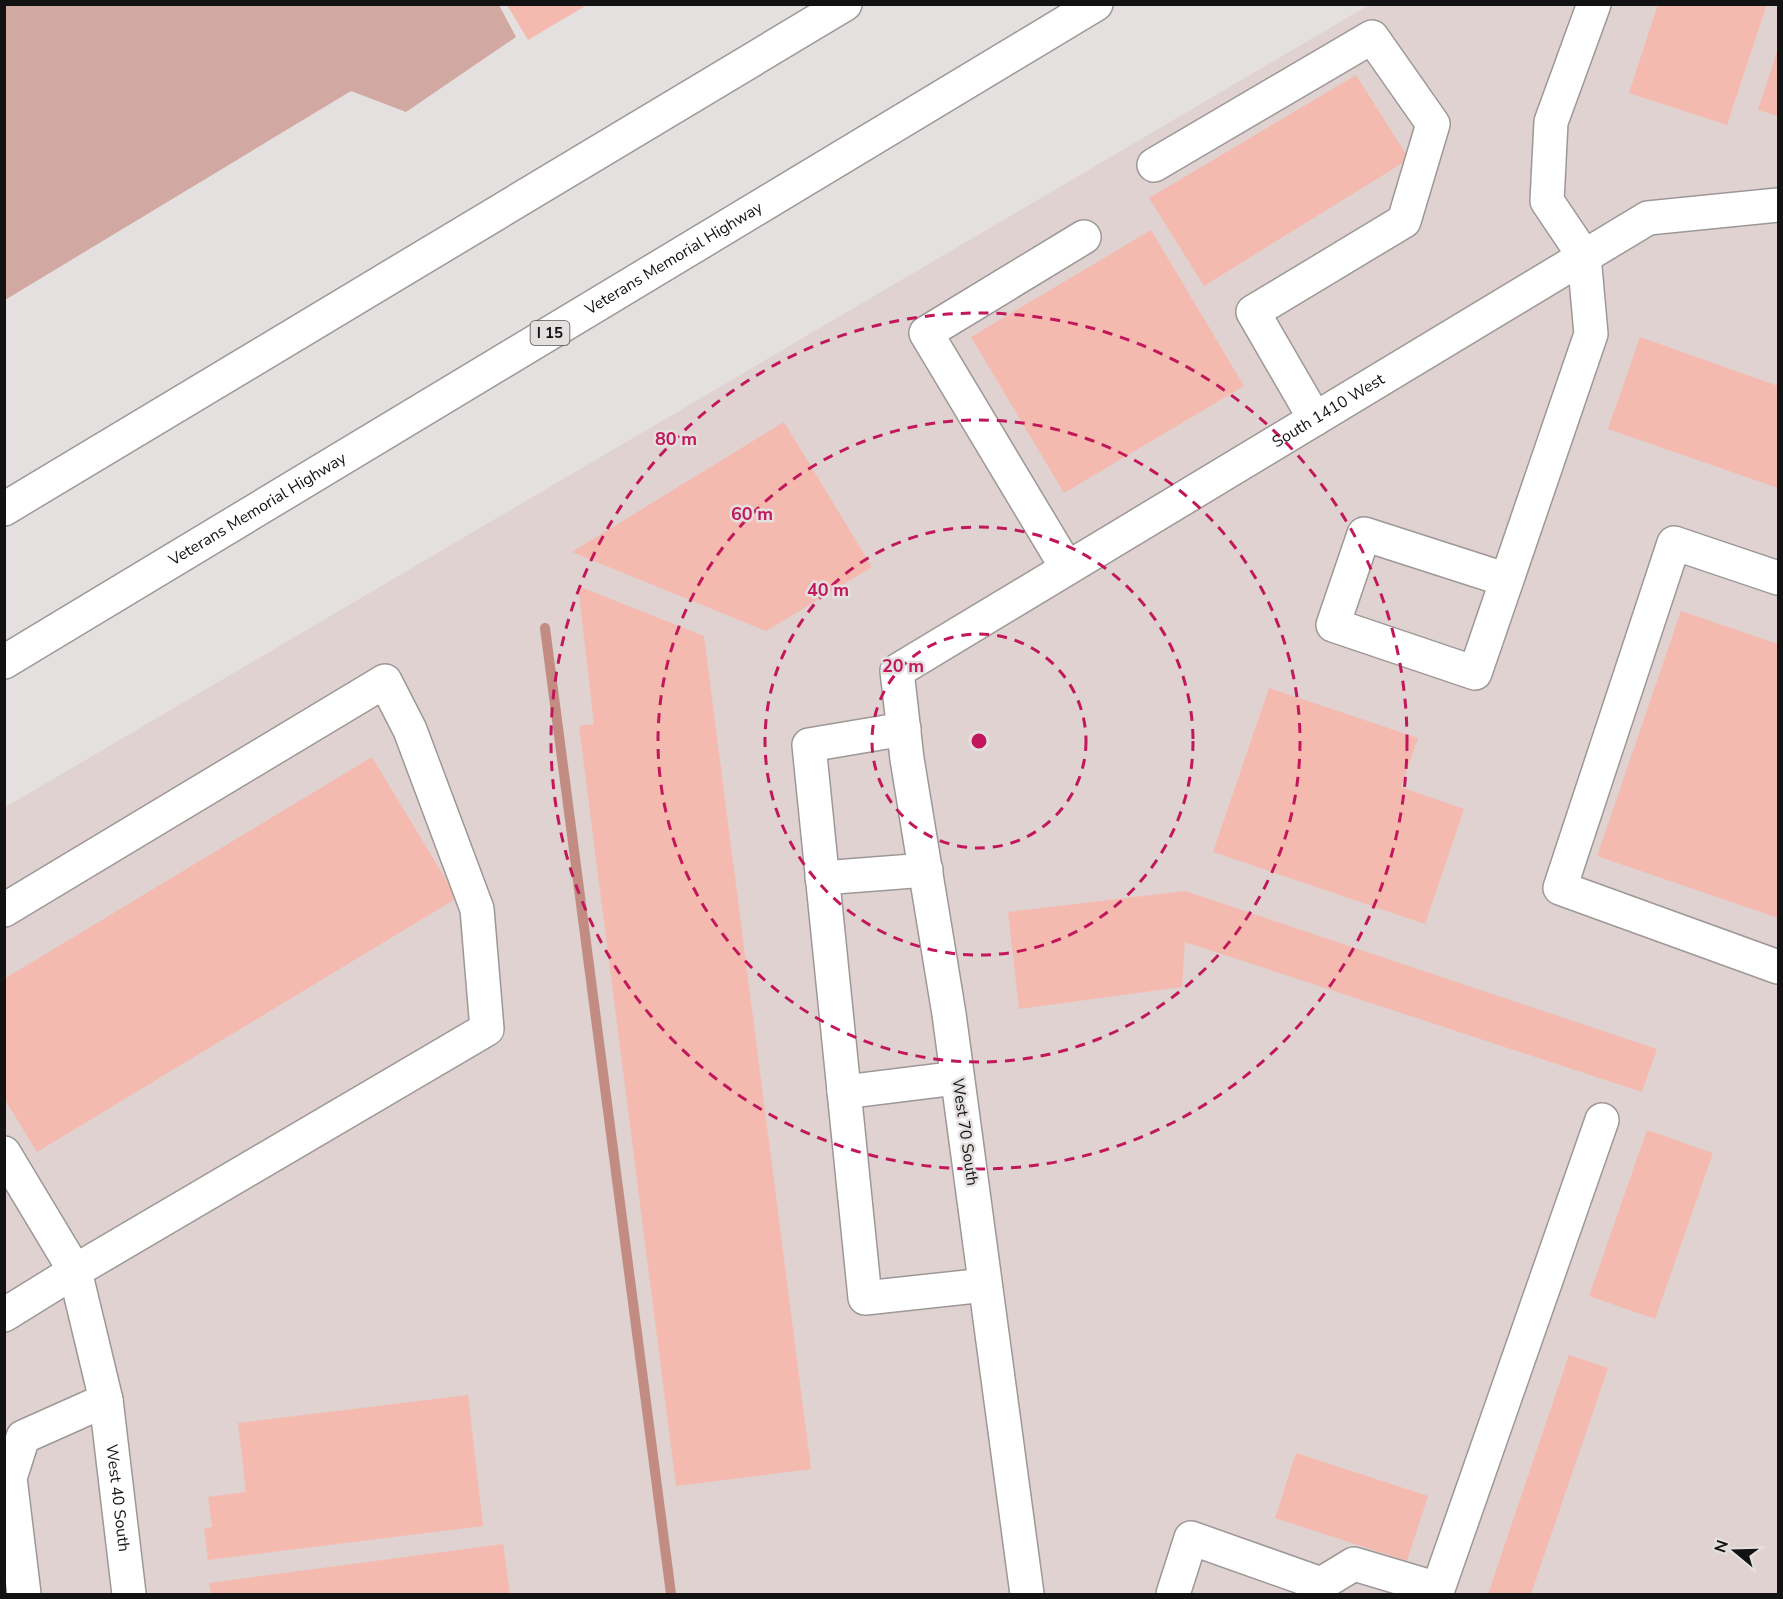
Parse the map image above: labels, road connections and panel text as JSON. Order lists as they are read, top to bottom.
{
  "streets": {
    "main road": [
      "Veterans Memorial Highway",
      "I 15",
      "South 1410 West",
      "West 70 South",
      "West 40 South"
    ]
  },
  "crossings": [
    ["South 1410 West", "West 70 South"]
  ],
  "north": "left",
  "rings": [
    "80 m",
    "60 m",
    "40 m",
    "20 m"
  ]
}
